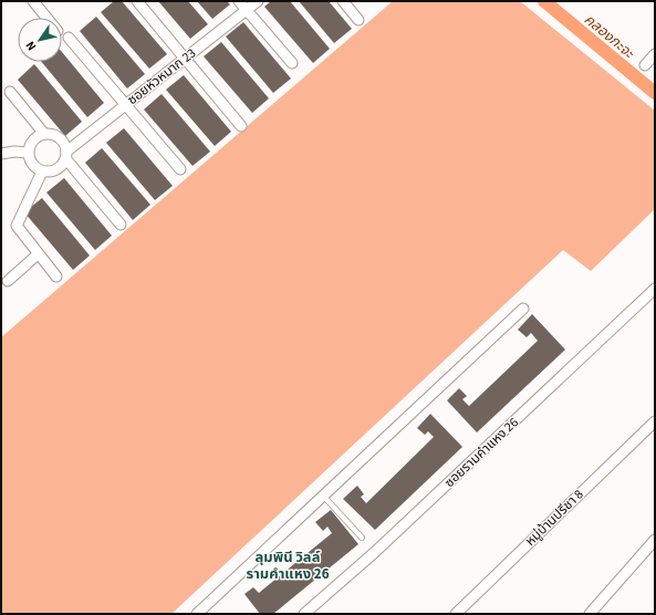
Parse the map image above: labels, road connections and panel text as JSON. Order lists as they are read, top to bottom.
{
  "streets": {
    "street": ["ซอยหัวหมาก 23", "ซอยรามคำแหง 26", "หมู่บ้านปรีชา 8"]
  },
  "districts": ["ลุมพินี วิลล์ รามคำแหง 26"],
  "water": ["คลองกะจะ"],
  "north": "bottom left"
}
